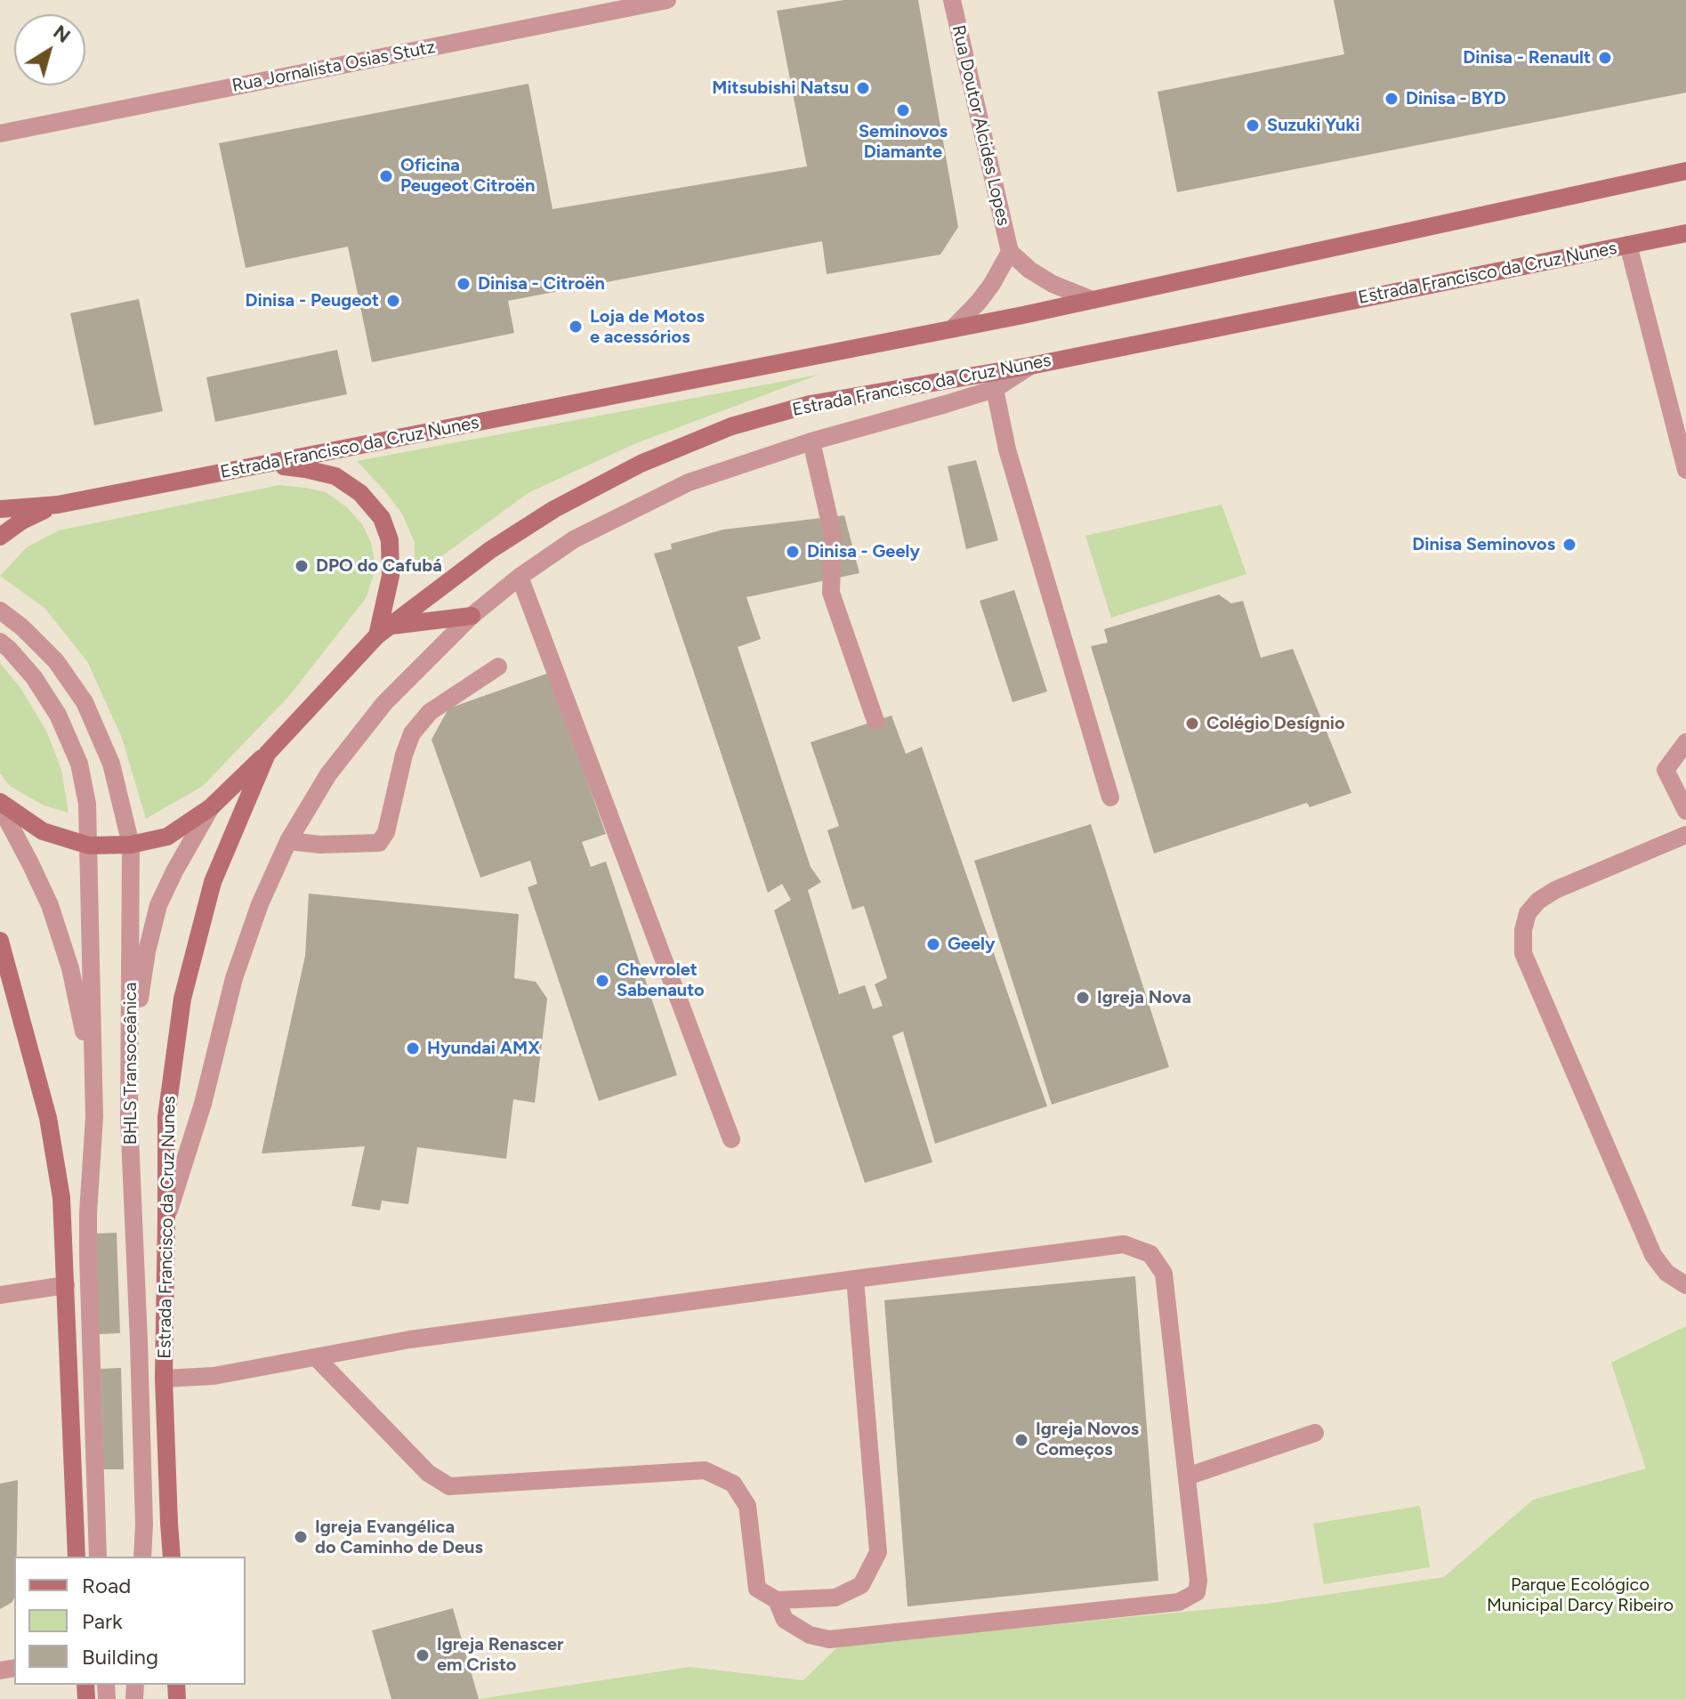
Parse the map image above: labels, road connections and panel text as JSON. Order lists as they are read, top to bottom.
{
  "streets": {
    "main road": ["Estrada Francisco da Cruz Nunes"],
    "street": ["Rua Jornalista Osias Stutz", "Rua Doutor Alcides Lopes", "BHLS Transoceânica"]
  },
  "parks": ["Parque Ecológico Municipal Darcy Ribeiro"],
  "places": [
    "Dinisa - Renault",
    "Mitsubishi Natsu",
    "Dinisa - BYD",
    "Seminovos Diamante",
    "Suzuki Yuki",
    "Oficina Peugeot Citroën",
    "Dinisa - Citroën",
    "Dinisa - Peugeot",
    "Loja de Motos e acessórios",
    "Dinisa Seminovos",
    "Dinisa - Geely",
    "DPO do Cafubá",
    "Colégio Desígnio",
    "Geely",
    "Chevrolet Sabenauto",
    "Igreja Nova",
    "Hyundai AMX",
    "Igreja Novos Começos",
    "Igreja Evangélica do Caminho de Deus",
    "Igreja Renascer em Cristo"
  ],
  "legend": ["Road", "Park", "Building"],
  "north": "top right"
}
